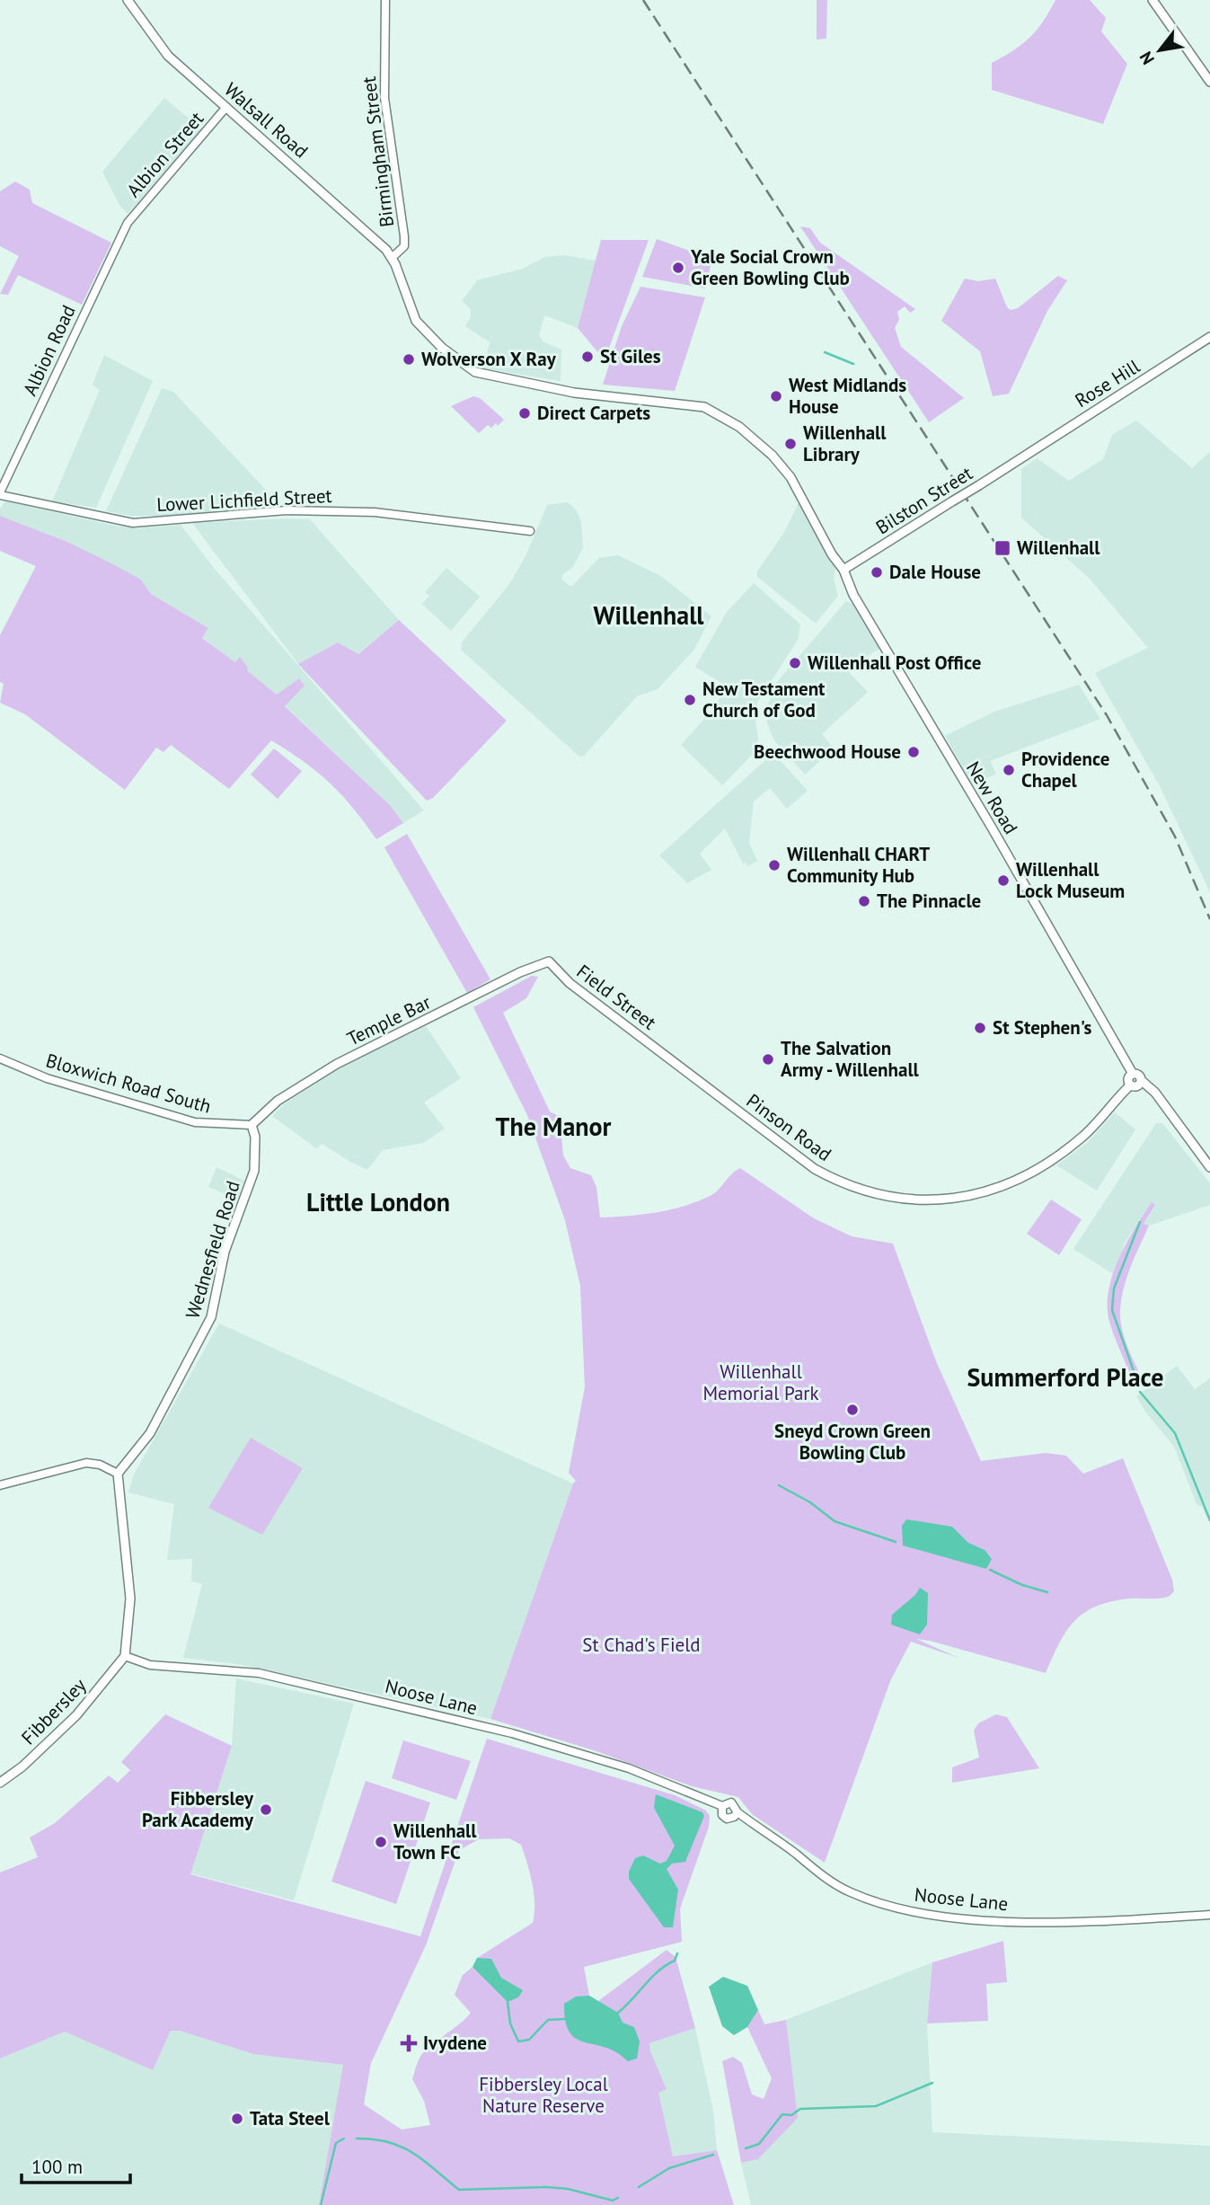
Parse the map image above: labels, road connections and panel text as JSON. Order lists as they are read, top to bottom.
{
  "streets": {
    "main road": [
      "Walsall Road",
      "Rose Hill",
      "Bilston Street",
      "New Road",
      "Field Street",
      "Temple Bar",
      "Pinson Road",
      "Wednesfield Road",
      "Fibbersley"
    ],
    "street": [
      "Birmingham Street",
      "Albion Street",
      "Albion Road",
      "Lower Lichfield Street",
      "Bloxwich Road South",
      "Noose Lane"
    ]
  },
  "crossings": [
    ["Walsall Road", "Birmingham Street"],
    ["Walsall Road", "Albion Street"],
    ["Walsall Road", "Bilston Street"],
    ["Walsall Road", "New Road"],
    ["Albion Street", "Albion Road"],
    ["Albion Road", "Lower Lichfield Street"],
    ["Rose Hill", "Bilston Street"],
    ["Bilston Street", "New Road"],
    ["New Road", "Pinson Road"],
    ["Field Street", "Temple Bar"],
    ["Field Street", "Pinson Road"],
    ["Temple Bar", "Bloxwich Road South"],
    ["Temple Bar", "Wednesfield Road"],
    ["Bloxwich Road South", "Wednesfield Road"],
    ["Noose Lane", "Fibbersley"]
  ],
  "districts": [
    "Willenhall",
    "The Manor",
    "Little London",
    "Summerford Place"
  ],
  "parks": ["Willenhall Memorial Park", "St Chad's Field", "Fibbersley Local Nature Reserve"],
  "places": {
    "other": [
      "Yale Social Crown Green Bowling Club",
      "St Giles",
      "Wolverson X Ray",
      "West Midlands House",
      "Direct Carpets",
      "Willenhall Library",
      "Dale House",
      "Willenhall Post Office",
      "New Testament Church of God",
      "Beechwood House",
      "Providence Chapel",
      "Willenhall CHART Community Hub",
      "Willenhall Lock Museum",
      "The Pinnacle",
      "St Stephen's",
      "The Salvation Army - Willenhall",
      "Sneyd Crown Green Bowling Club",
      "Fibbersley Park Academy",
      "Willenhall Town FC",
      "Tata Steel"
    ],
    "transit": ["Willenhall"],
    "health": ["Ivydene"]
  },
  "scale_bar": "100 m",
  "north": "bottom left"
}
